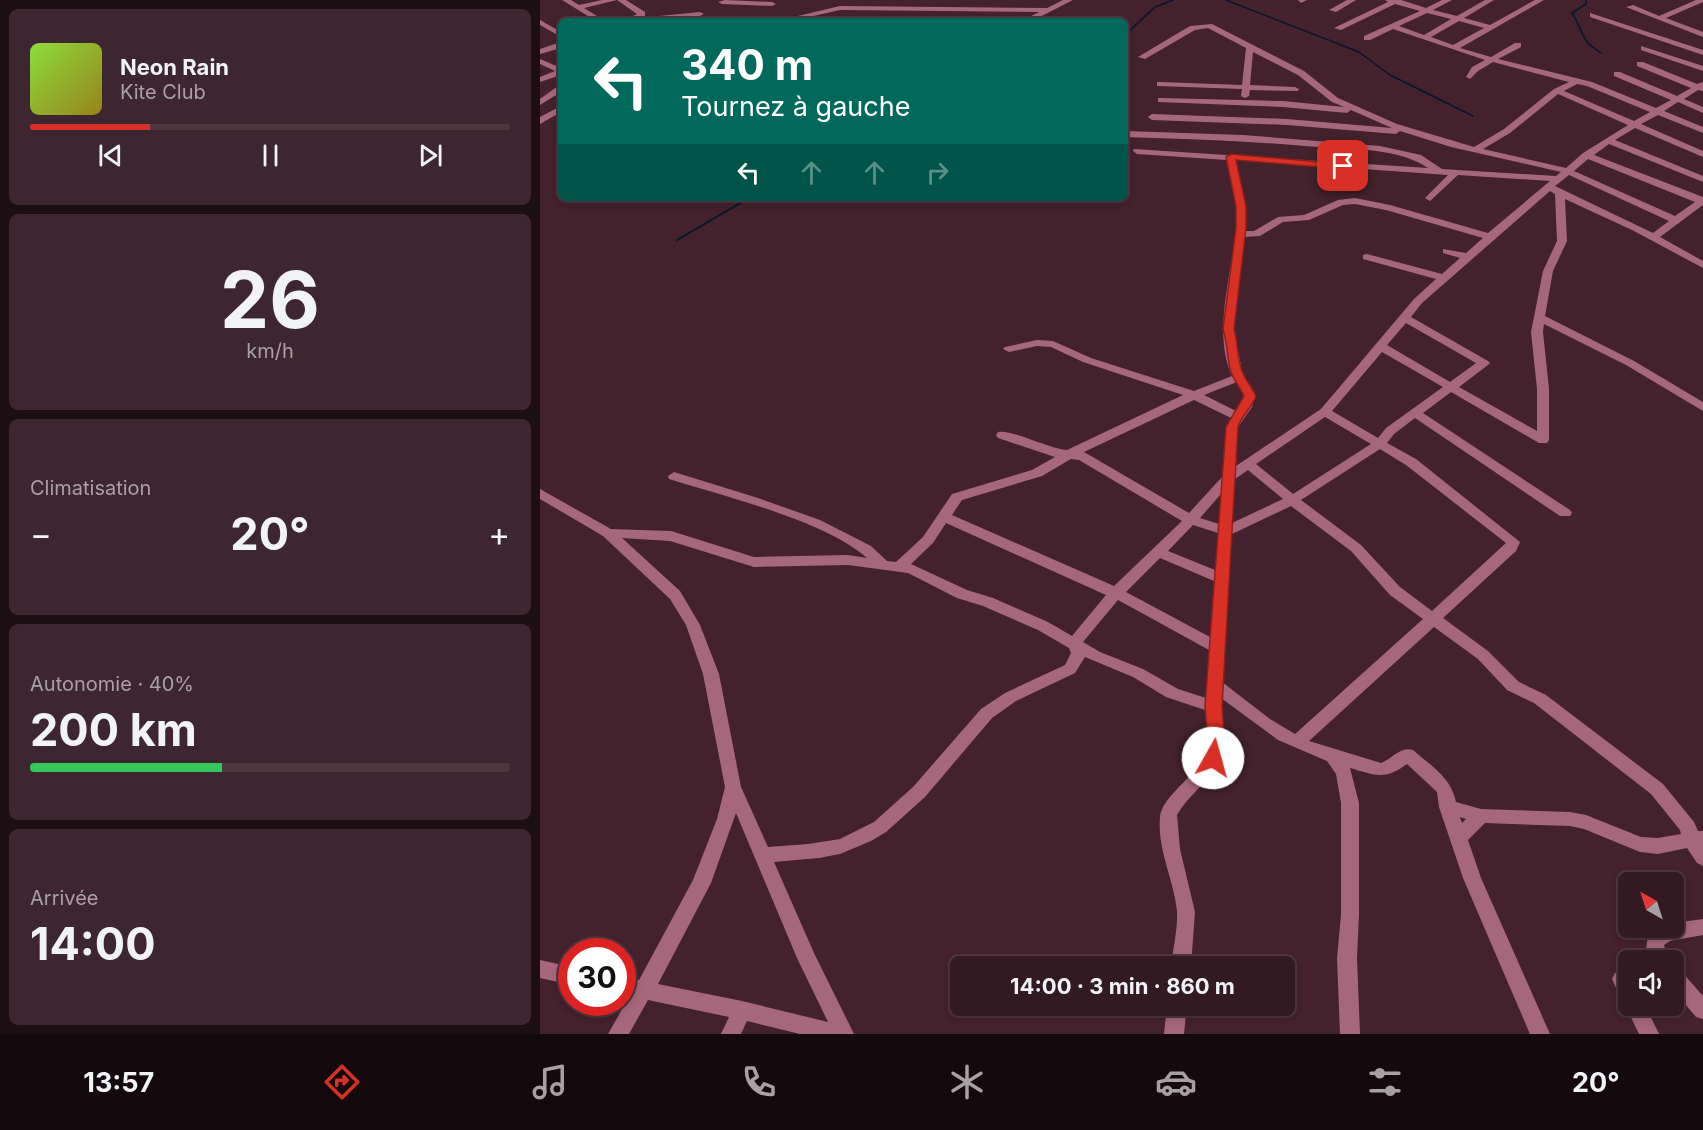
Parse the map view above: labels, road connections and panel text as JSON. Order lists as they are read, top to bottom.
{
  "north": "top left",
  "page": {
    "turn": ["340 m", "Tournez à gauche"],
    "song": ["Neon Rain", "Kite Club"],
    "tile": [
      ["26", "km/h"],
      "Climatisation",
      ["Autonomie · 40%", "200 km"],
      ["Arrivée", "14:00"]
    ],
    "heat": ["−", "20°", "+"],
    "limit": "30",
    "trip": "14:00 · 3 min · 860 m",
    "tabs": ["13:57", "20°"]
  }
}
